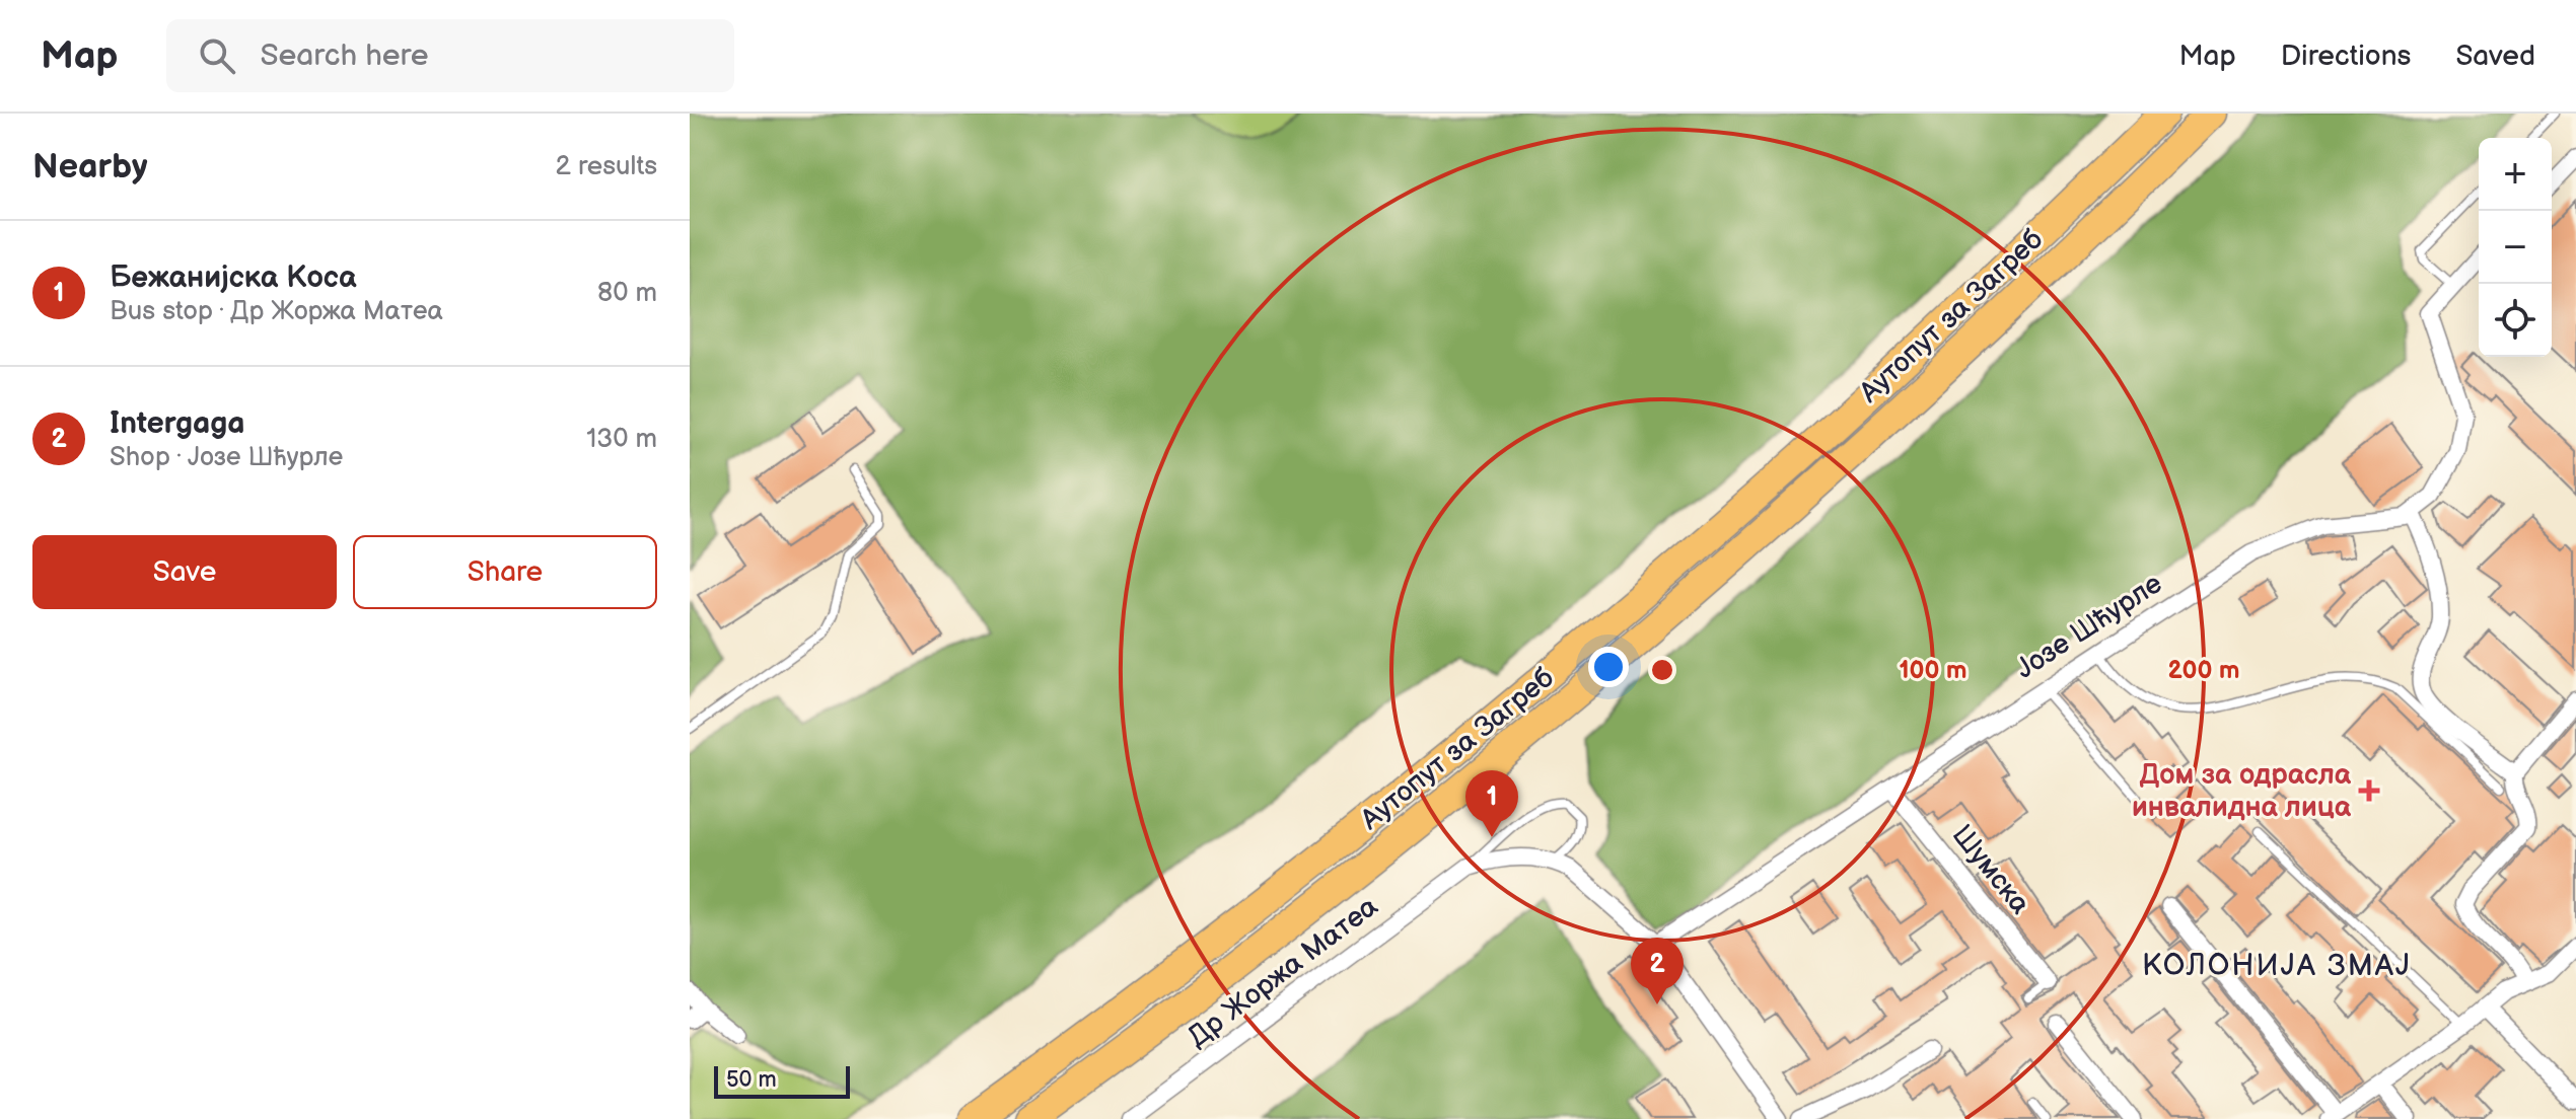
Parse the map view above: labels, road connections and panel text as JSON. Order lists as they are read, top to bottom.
{
  "streets": {
    "highway": ["Аутопут за Загреб"],
    "street": ["Јозе Шћурле", "Шумска", "Др Жоржа Матеа"]
  },
  "crossings": [
    ["Јозе Шћурле", "Шумска"]
  ],
  "districts": ["КОЛОНИЈА ЗМАЈ"],
  "places": {
    "health": ["Дом за одрасла инвалидна лица"]
  },
  "scale_bar": "50 m",
  "page": {
    "header": "Map",
    "search": "Search here",
    "nav": ["Map", "Directions", "Saved"],
    "heading": ["Nearby", "2 results"],
    "map_buttons": ["+", "−"],
    "list": [
      {
        "mark": "1",
        "name": "Бежанијска Коса",
        "note": "Bus stop · Др Жоржа Матеа",
        "value": "80 m"
      },
      {
        "mark": "2",
        "name": "Intergaga",
        "note": "Shop · Јозе Шћурле",
        "value": "130 m"
      }
    ],
    "buttons": ["Save", "Share"],
    "pins": ["1", "2"],
    "scale": "50 m"
  },
  "rings": ["100 m", "200 m"]
}
